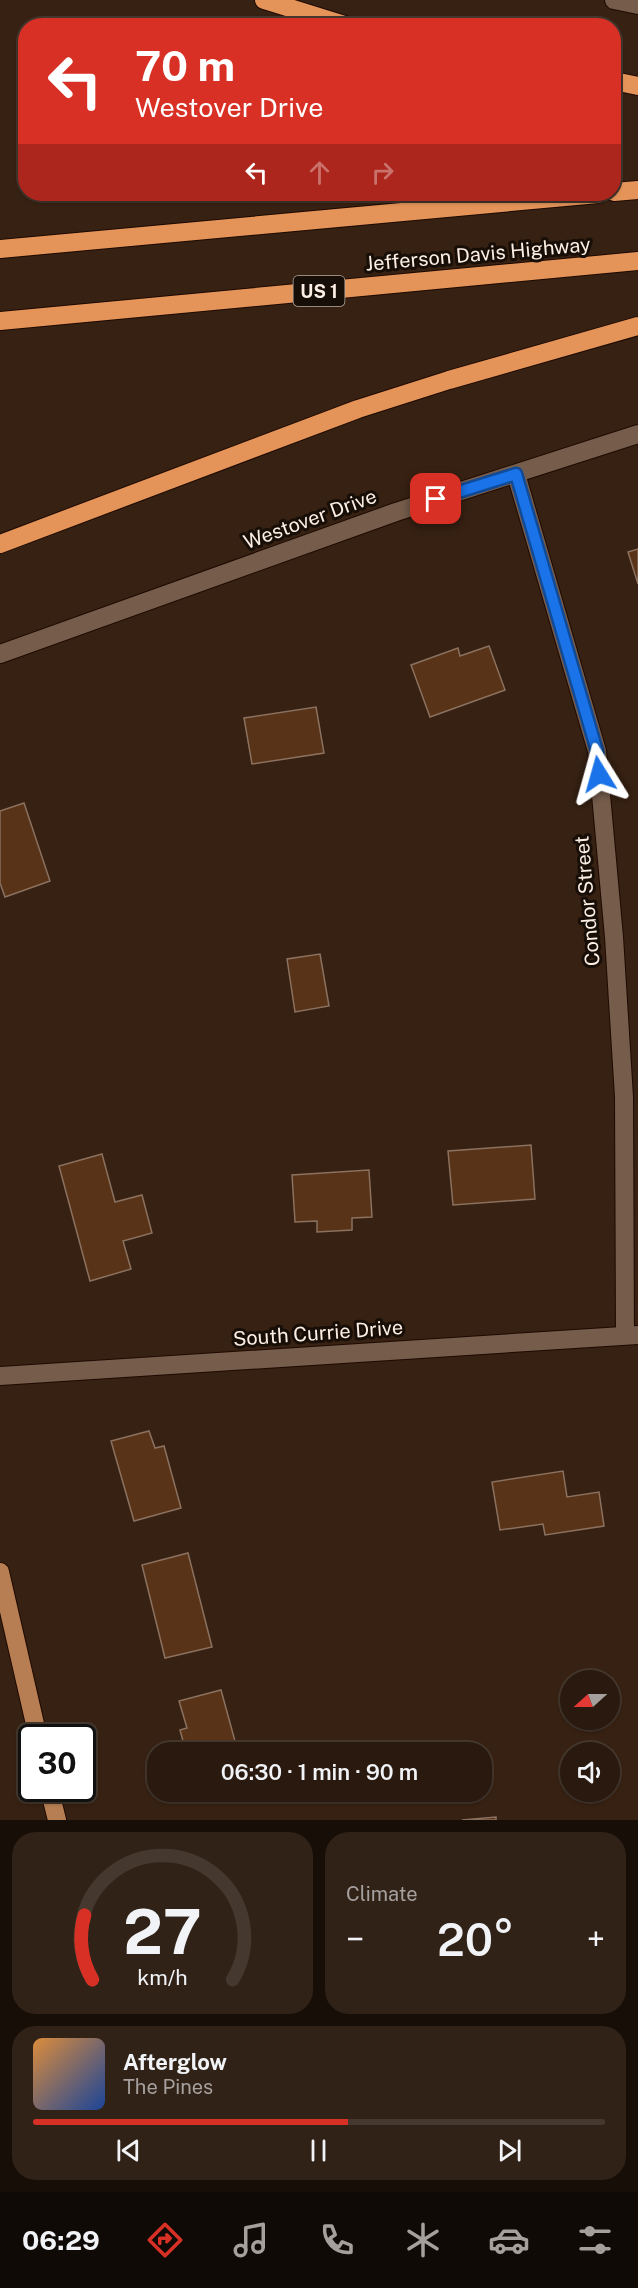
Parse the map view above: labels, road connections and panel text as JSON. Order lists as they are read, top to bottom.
{
  "streets": {
    "highway": ["Jefferson Davis Highway", "US 1"],
    "street": ["Westover Drive", "Condor Street", "South Currie Drive"]
  },
  "crossings": [
    ["Westover Drive", "Condor Street"],
    ["Condor Street", "South Currie Drive"]
  ],
  "north": "left",
  "page": {
    "turn": ["70 m", "Westover Drive"],
    "limit": "30",
    "trip": "06:30 · 1 min · 90 m",
    "tile": "Climate",
    "heat": ["−", "20°", "+"],
    "song": ["Afterglow", "The Pines"],
    "tabs": "06:29",
    "gauge": ["27", "km/h"]
  }
}
